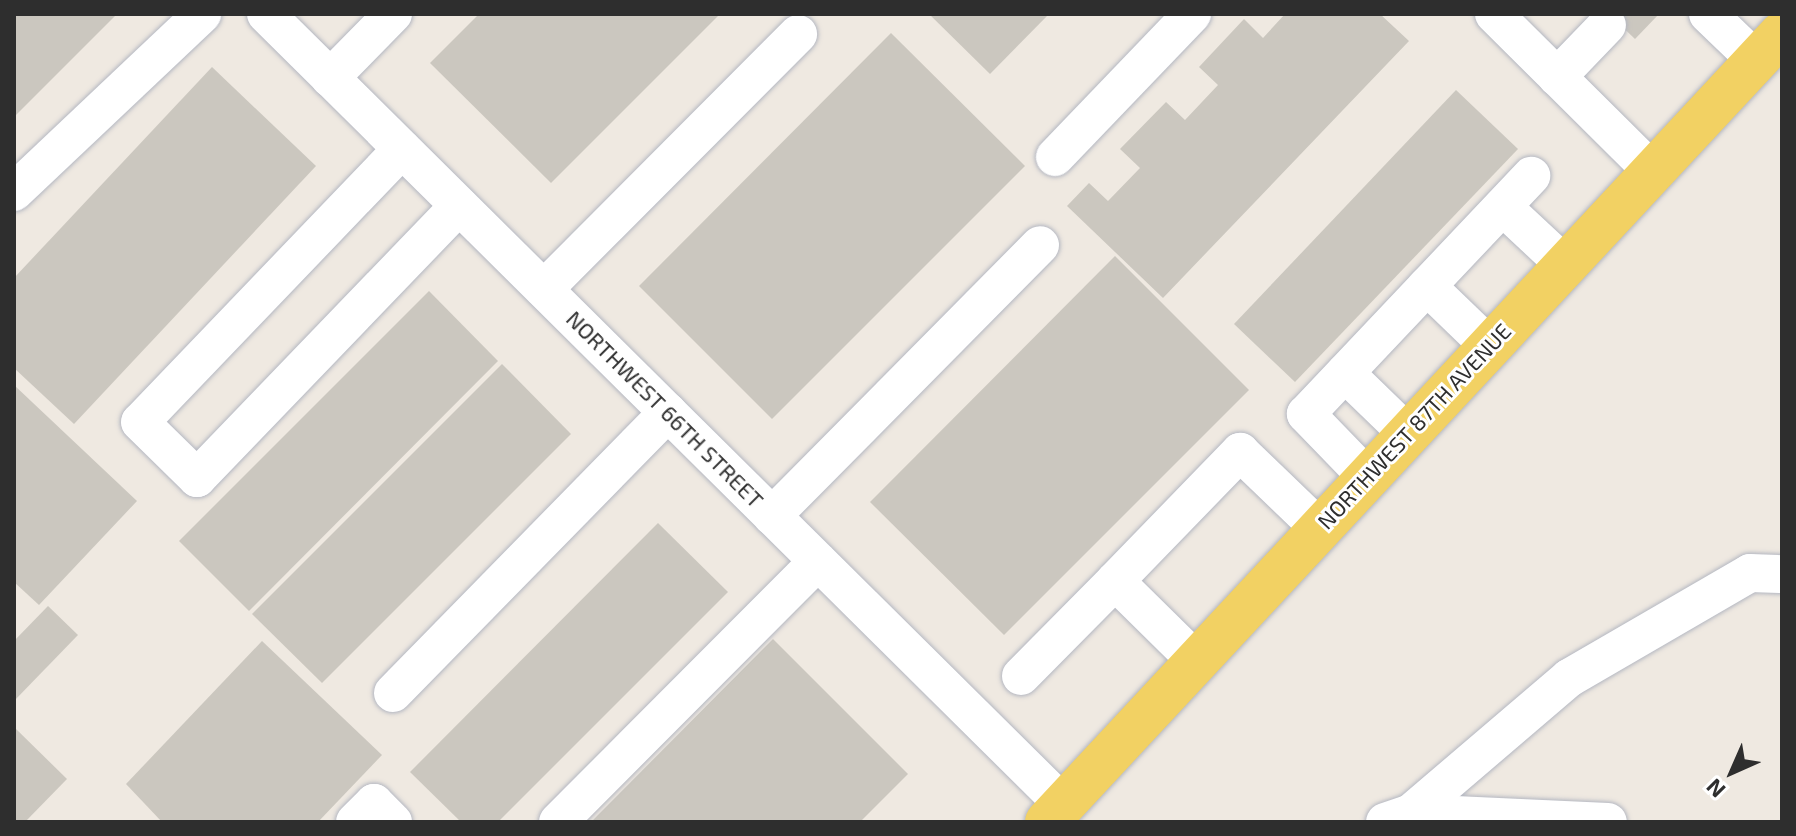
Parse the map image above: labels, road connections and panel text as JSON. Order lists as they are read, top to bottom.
{
  "streets": {
    "main road": ["NORTHWEST 87TH AVENUE"],
    "street": ["NORTHWEST 66TH STREET"]
  },
  "crossings": [
    ["NORTHWEST 66TH STREET", "NORTHWEST 87TH AVENUE"]
  ],
  "north": "bottom left"
}
